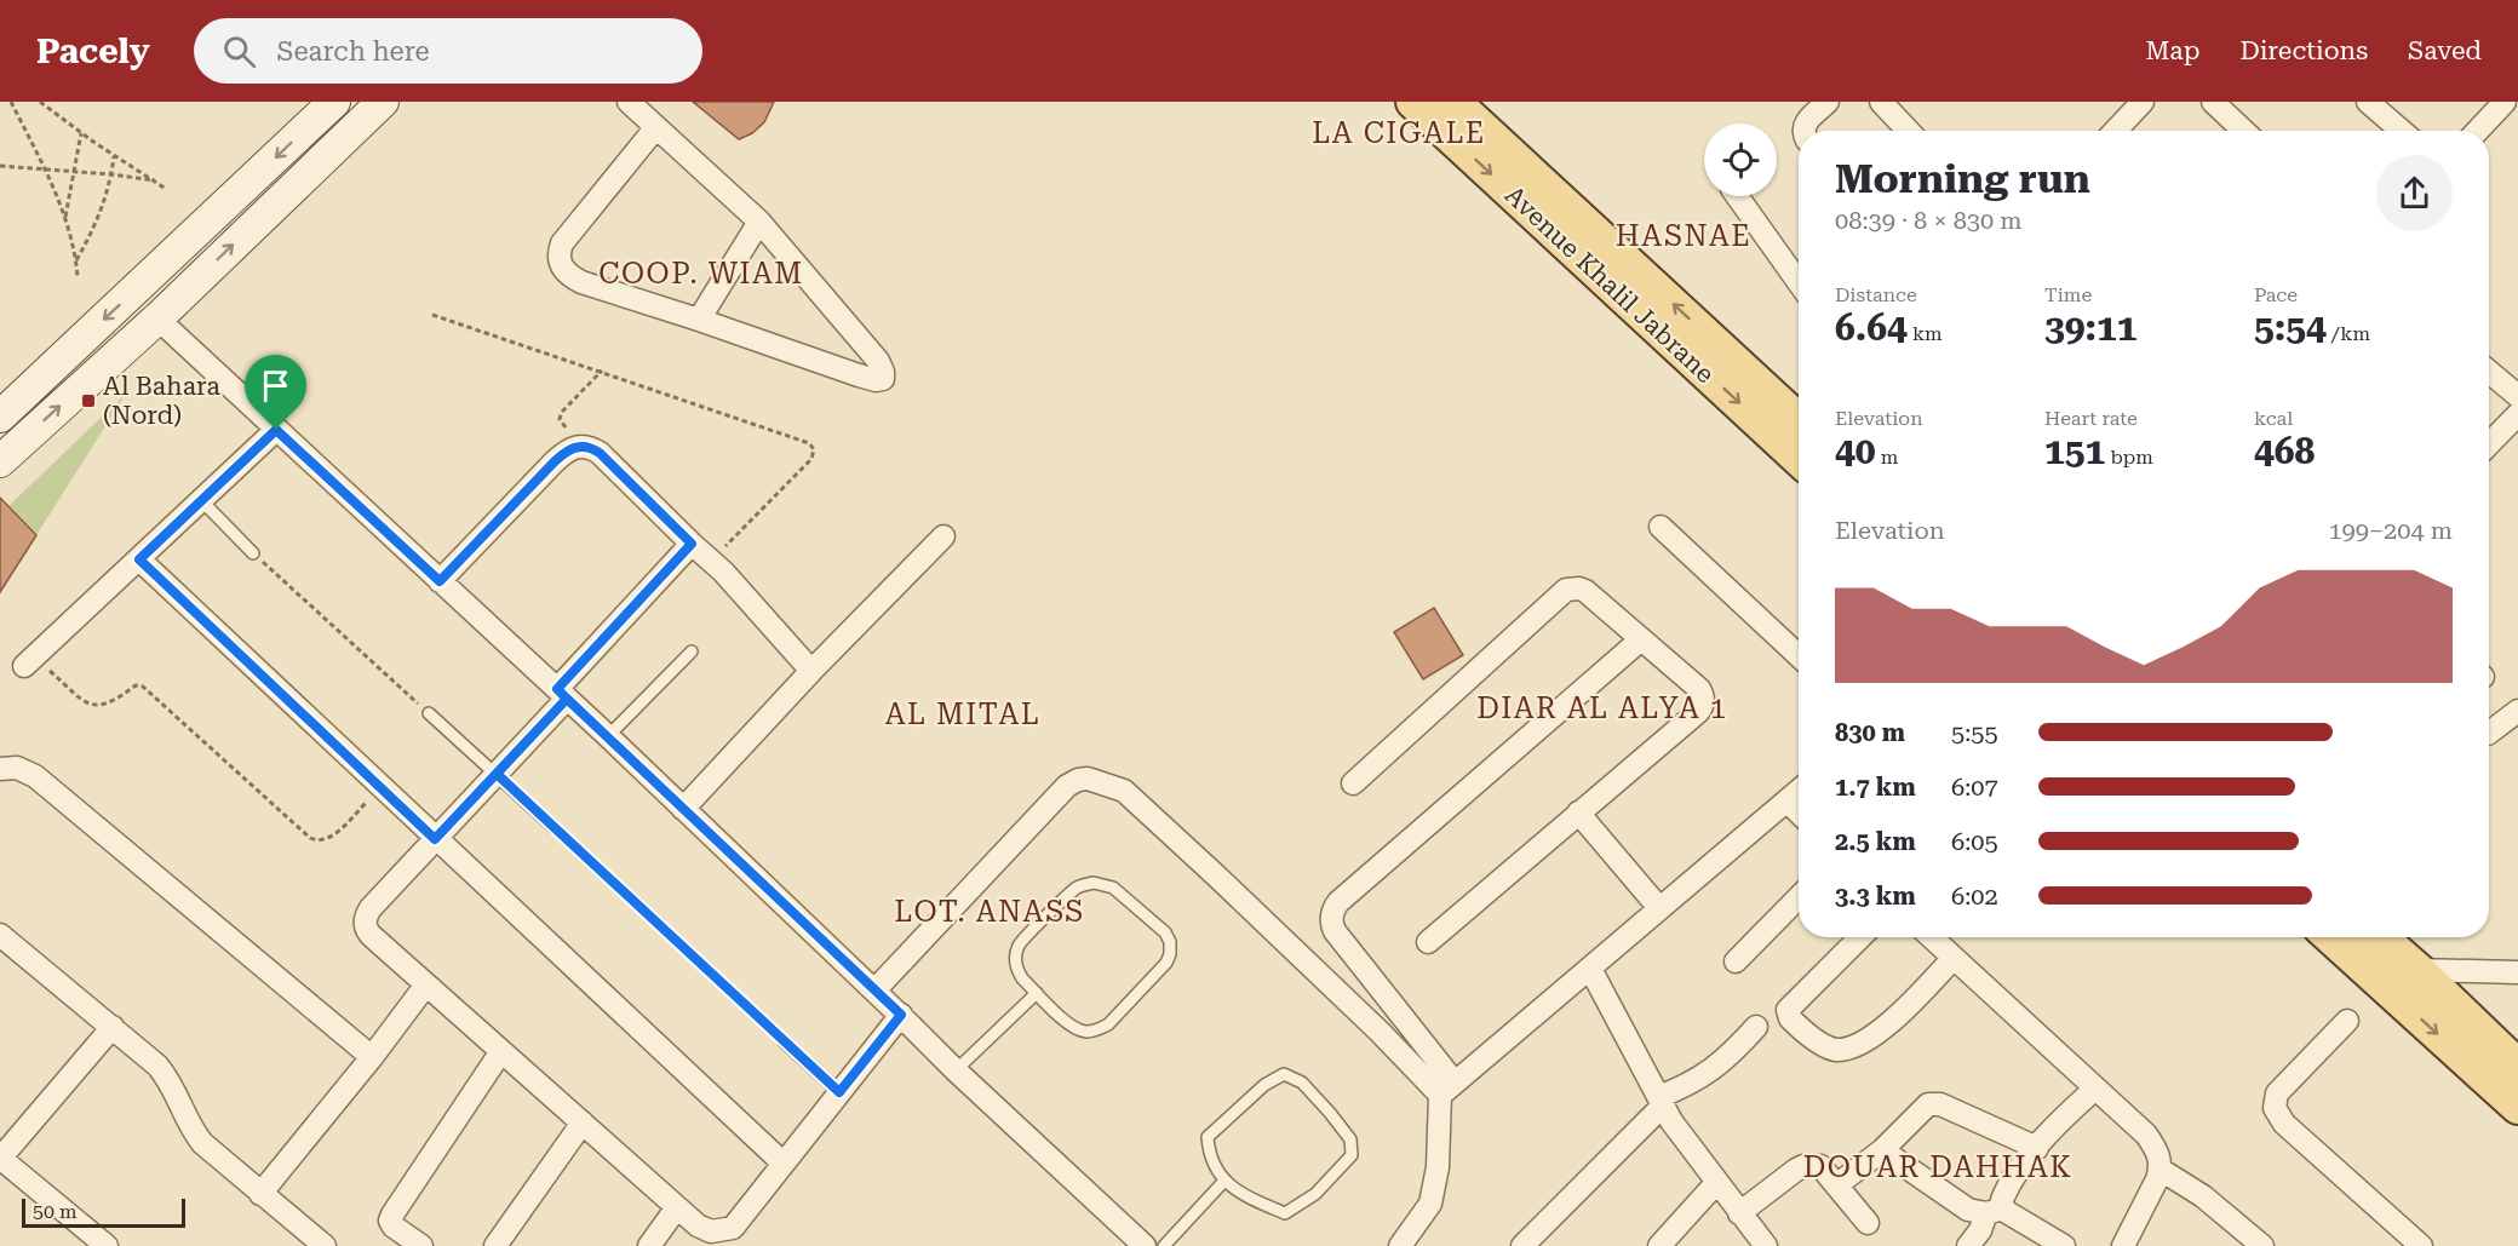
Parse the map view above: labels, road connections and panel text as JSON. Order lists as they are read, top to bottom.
{
  "streets": {
    "main road": ["Avenue Khalil Jabrane"]
  },
  "districts": [
    "LA CIGALE",
    "HASNAE",
    "COOP. WIAM",
    "DIAR AL ALYA 1",
    "AL MITAL",
    "LOT. ANASS",
    "DOUAR DAHHAK"
  ],
  "places": {
    "transit": ["Al Bahara (Nord)"]
  },
  "scale_bar": "50 m",
  "page": {
    "header": "Pacely",
    "search": "Search here",
    "nav": ["Map", "Directions", "Saved"],
    "heading": ["Morning run", "08:39 · 8 × 830 m"],
    "stats": [
      ["Distance", "6.64 km"],
      ["Time", "39:11"],
      ["Pace", "5:54 /km"],
      ["Elevation", "40 m"],
      ["Heart rate", "151 bpm"],
      ["kcal", "468"]
    ],
    "chart": ["Elevation", "199–204 m"],
    "list": [
      {
        "name": "830 m",
        "note": "5:55"
      },
      {
        "name": "1.7 km",
        "note": "6:07"
      },
      {
        "name": "2.5 km",
        "note": "6:05"
      },
      {
        "name": "3.3 km",
        "note": "6:02"
      }
    ],
    "scale": "50 m"
  }
}
